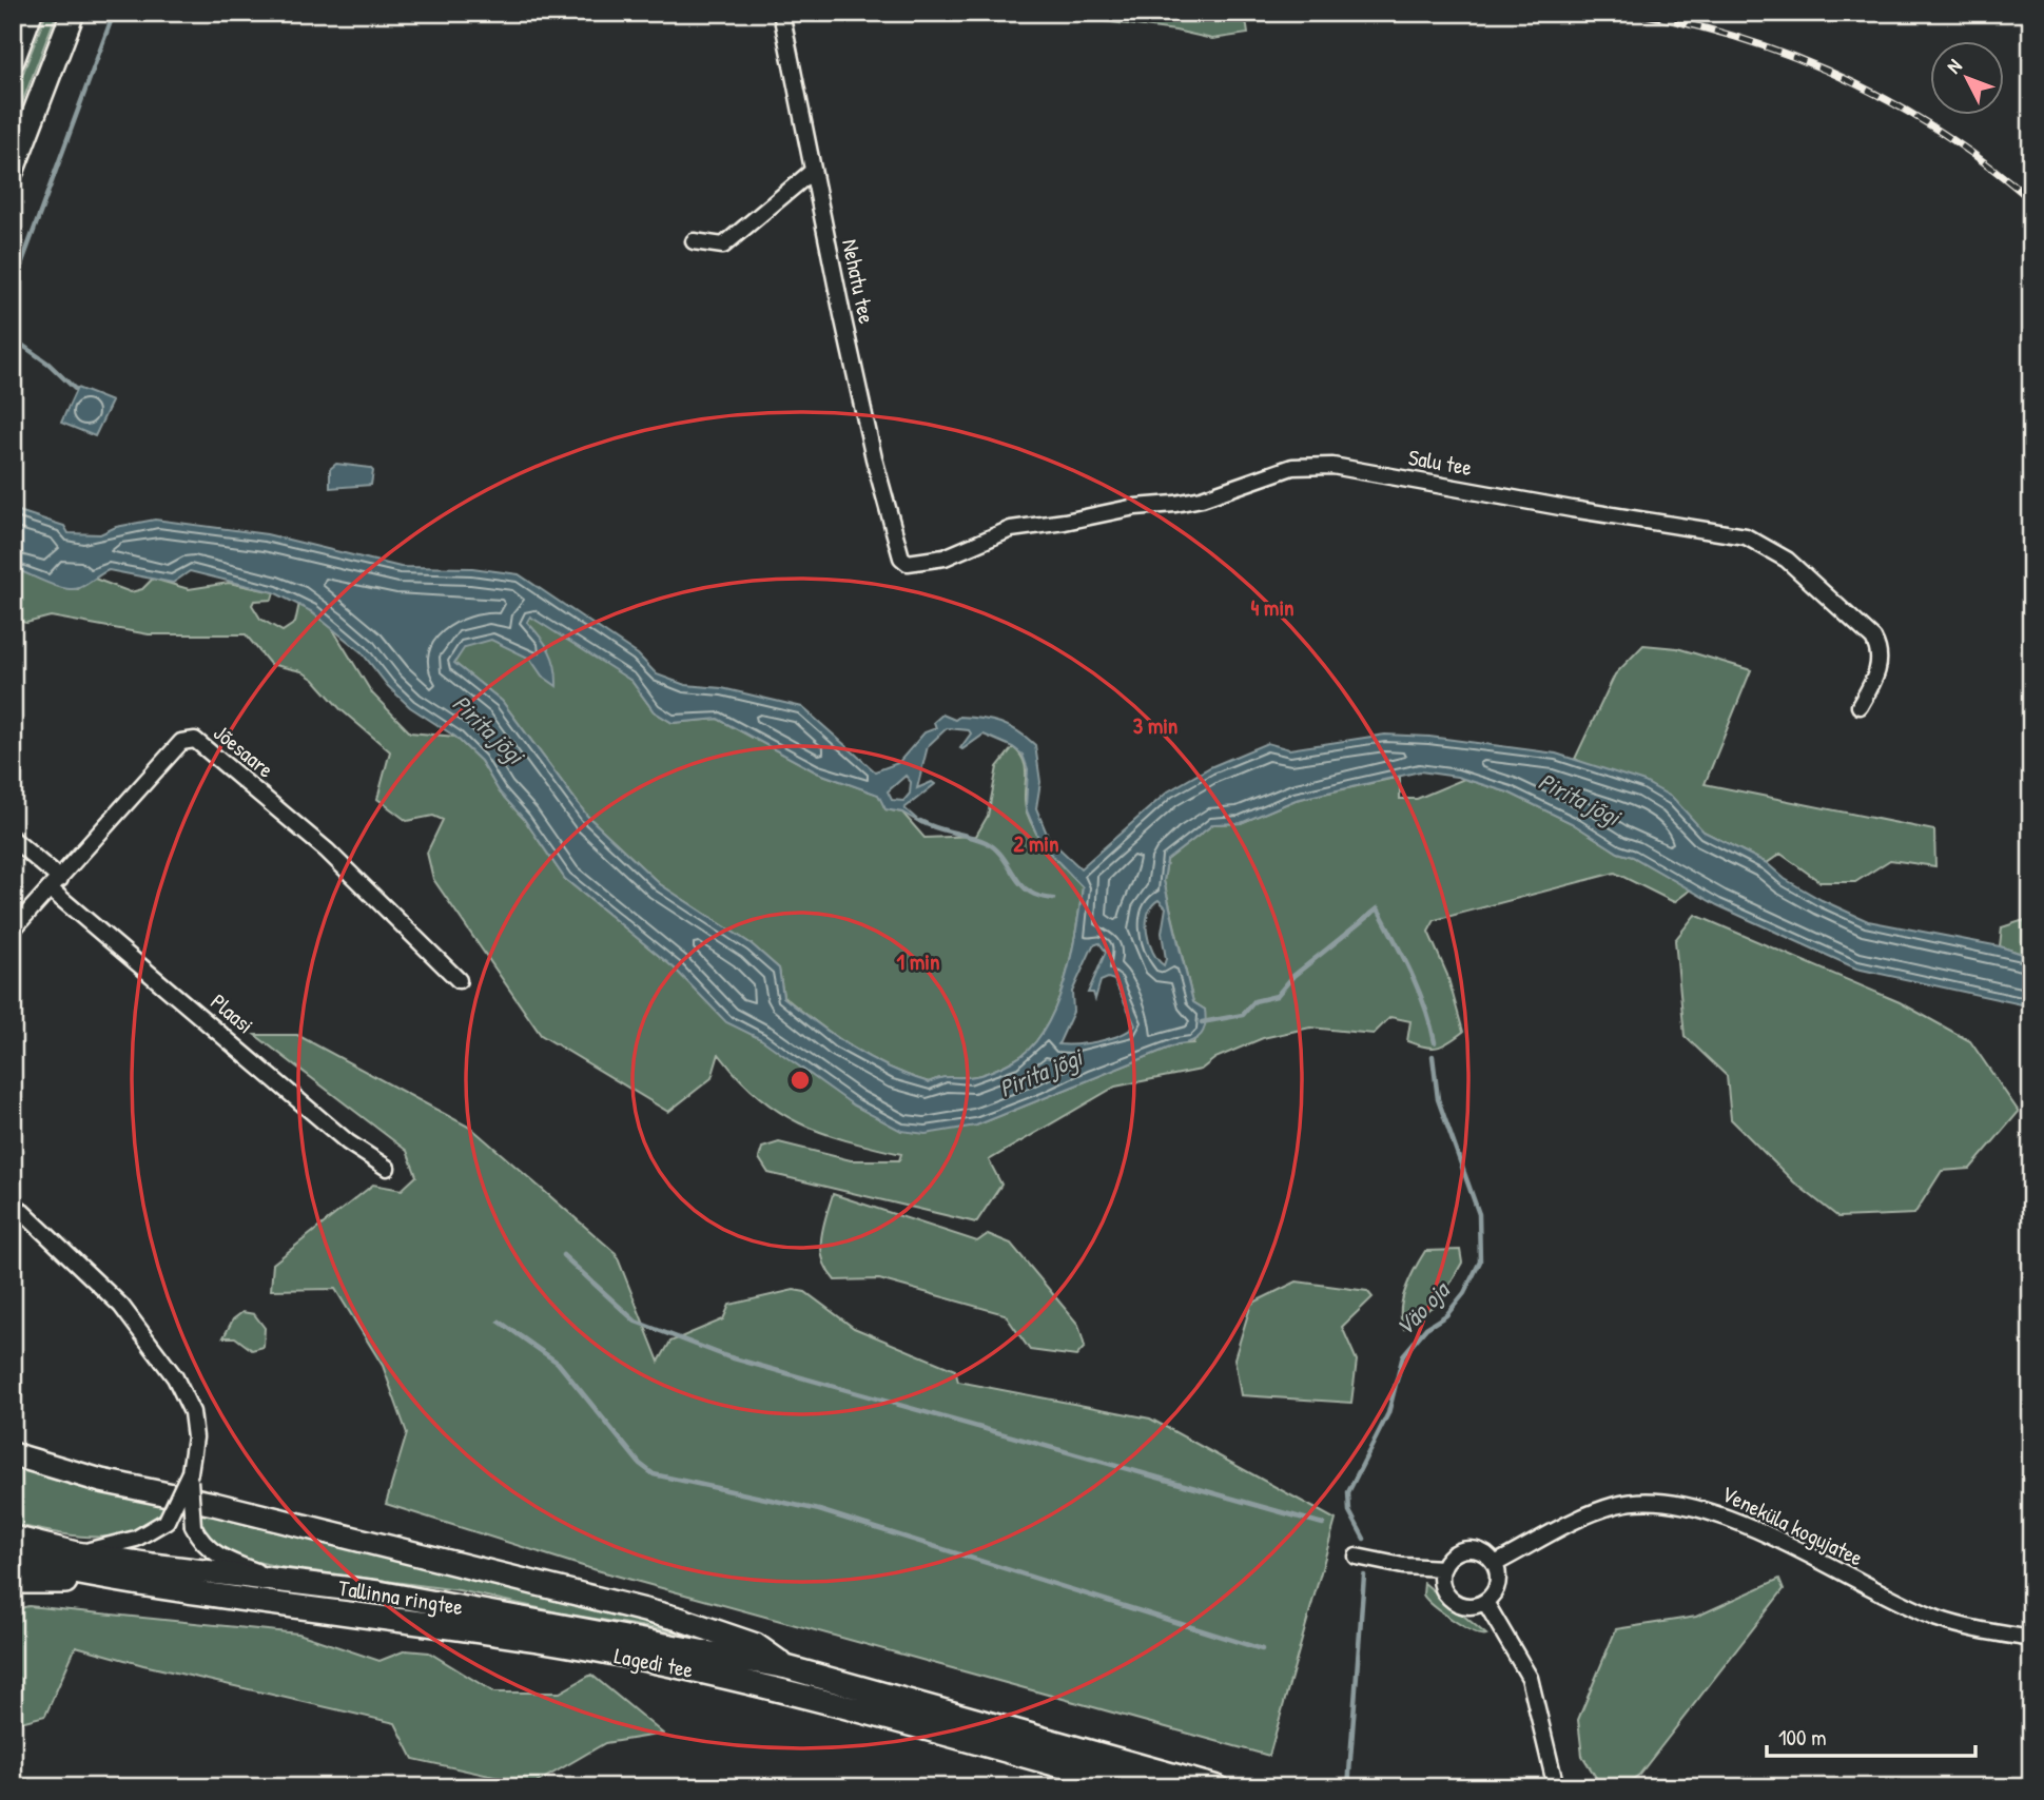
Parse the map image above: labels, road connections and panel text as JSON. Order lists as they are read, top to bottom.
{
  "streets": {
    "highway": ["Tallinna ringtee", "Lagedi tee"],
    "street": [
      "Nehatu tee",
      "Salu tee",
      "Jõesaare",
      "Plaasi",
      "Veneküla kogujatee"
    ]
  },
  "crossings": [
    ["Nehatu tee", "Salu tee"],
    ["Jõesaare", "Plaasi"]
  ],
  "water": ["Pirita jõgi", "Väo oja"],
  "scale_bar": "100 m",
  "north": "top left",
  "rings": [
    "4 min",
    "3 min",
    "2 min",
    "1 min"
  ]
}
